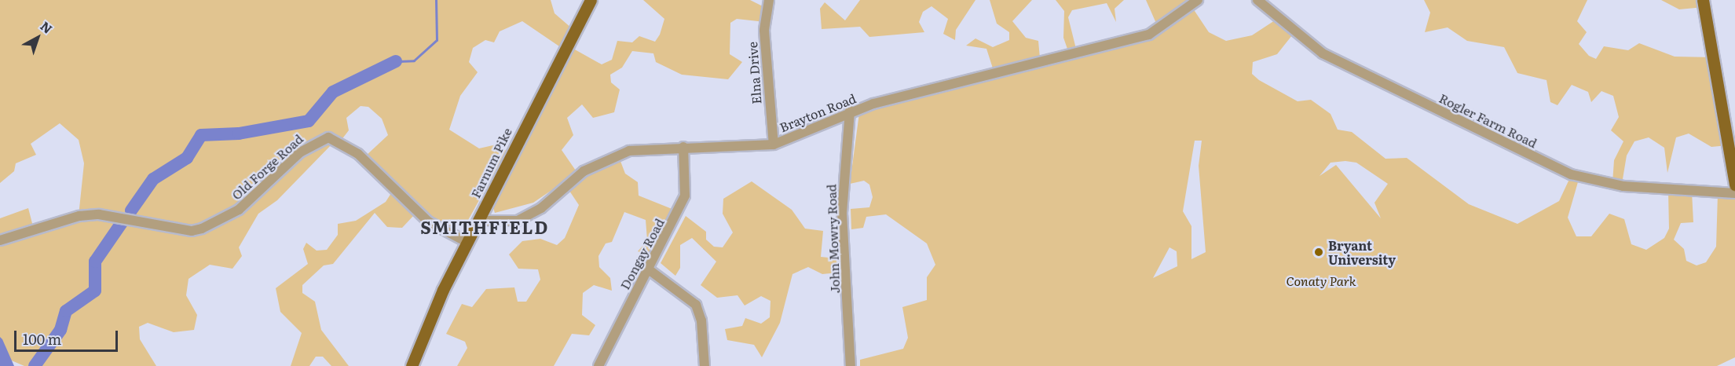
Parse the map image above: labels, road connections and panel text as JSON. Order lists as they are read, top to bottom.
{
  "streets": {
    "main road": ["Farnum Pike"],
    "street": [
      "Elna Drive",
      "Brayton Road",
      "Rogler Farm Road",
      "Old Forge Road",
      "John Mowry Road",
      "Dongay Road"
    ]
  },
  "crossings": [
    ["Elna Drive", "Brayton Road"],
    ["Brayton Road", "Farnum Pike"],
    ["Brayton Road", "John Mowry Road"],
    ["Brayton Road", "Dongay Road"],
    ["Farnum Pike", "Old Forge Road"]
  ],
  "districts": ["SMITHFIELD"],
  "parks": ["Conaty Park"],
  "places": ["Bryant University"],
  "scale_bar": "100 m",
  "north": "top right"
}
